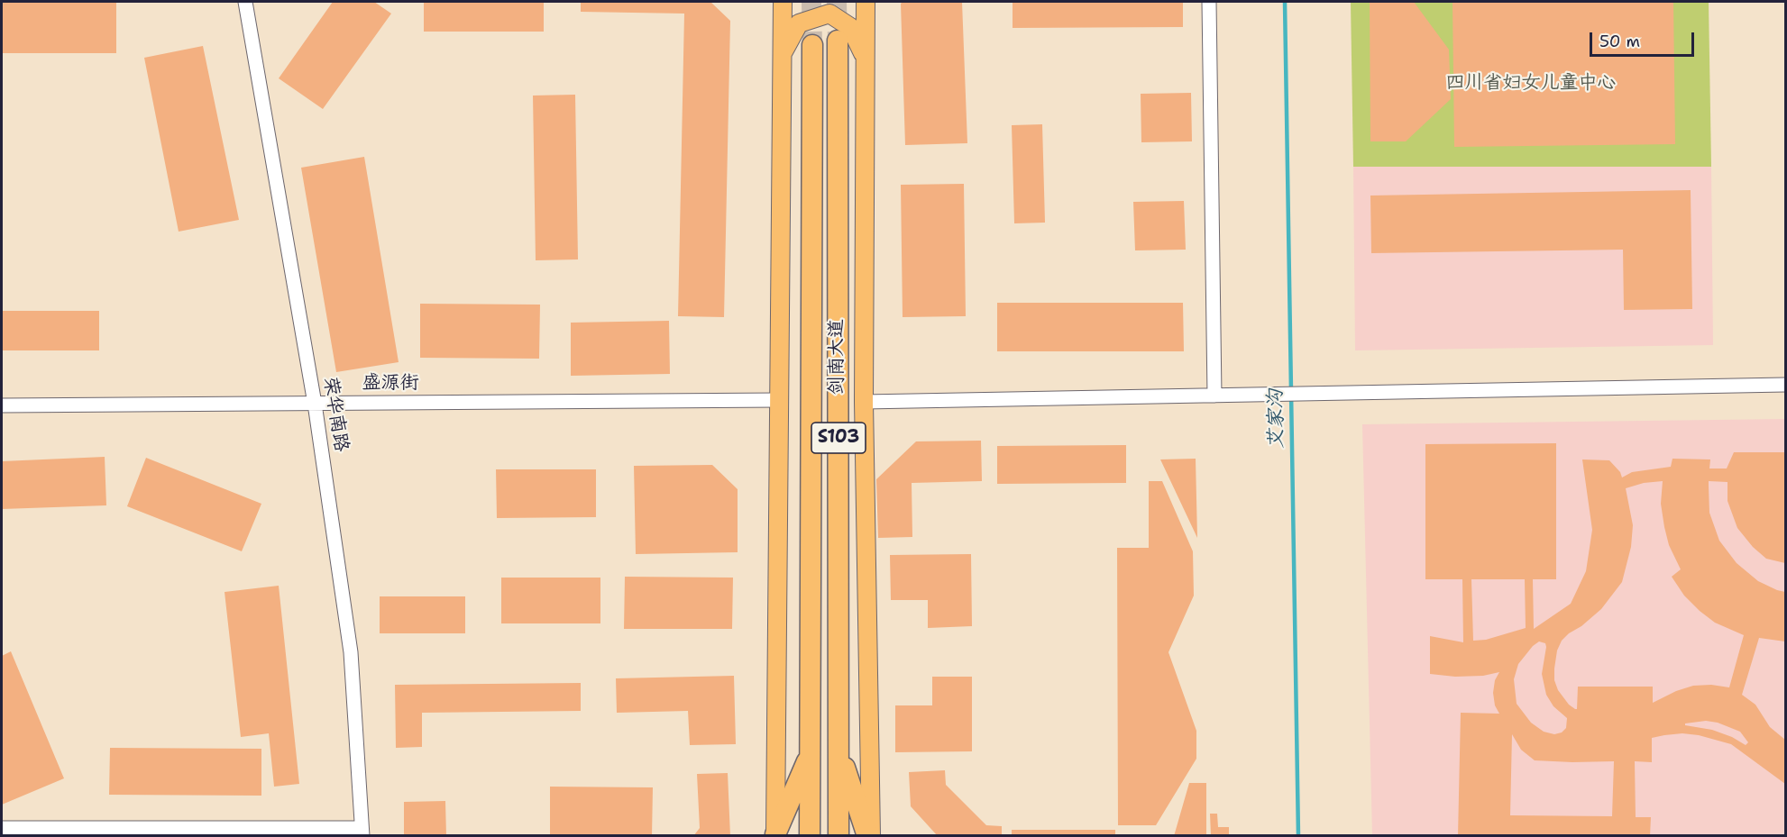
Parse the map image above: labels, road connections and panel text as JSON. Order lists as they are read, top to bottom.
{
  "streets": {
    "highway": ["剑南大道", "S103"],
    "street": ["盛源街", "荣华南路"]
  },
  "crossings": [
    ["盛源街", "荣华南路"]
  ],
  "water": ["艾家沟"],
  "parks": ["四川省妇女儿童中心"],
  "scale_bar": "50 m"
}
